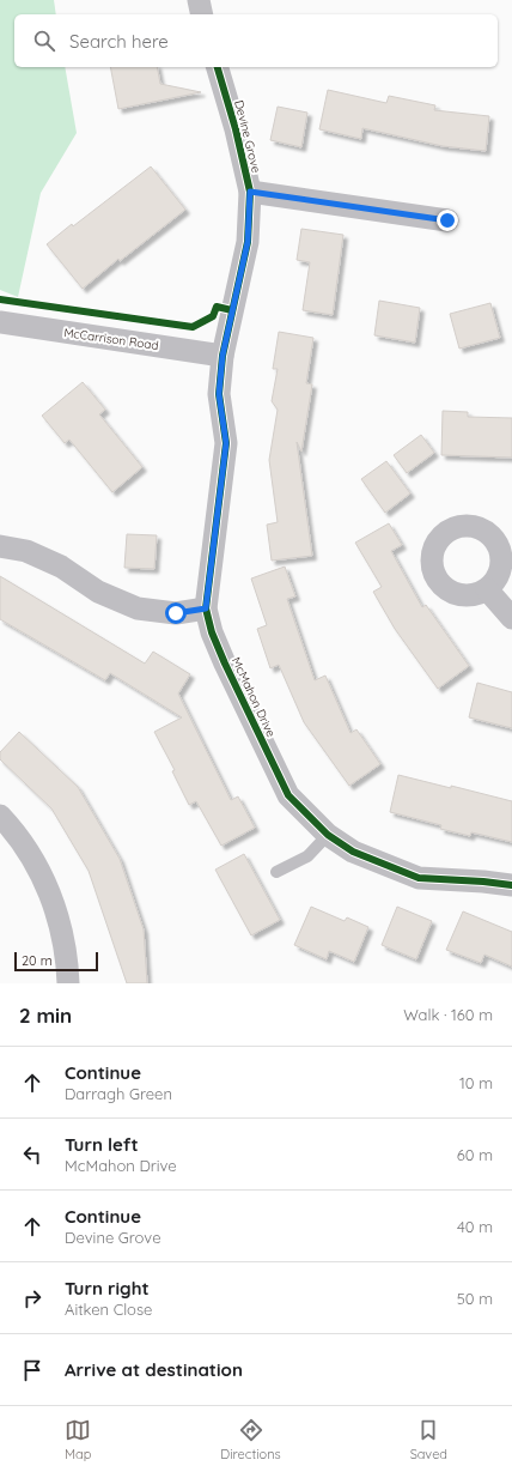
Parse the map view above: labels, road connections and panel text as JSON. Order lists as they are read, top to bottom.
{
  "streets": {
    "street": ["Devine Grove", "McCarrison Road", "McMahon Drive"]
  },
  "crossings": [
    ["Devine Grove", "McCarrison Road"],
    ["Devine Grove", "McMahon Drive"],
    ["McCarrison Road", "McMahon Drive"]
  ],
  "scale_bar": "20 m",
  "page": {
    "search": "Search here",
    "scale": "20 m",
    "heading": ["2 min", "Walk · 160 m"],
    "list": [
      ["Continue", "Darragh Green", "10 m"],
      ["Turn left", "McMahon Drive", "60 m"],
      ["Continue", "Devine Grove", "40 m"],
      ["Turn right", "Aitken Close", "50 m"],
      "Arrive at destination"
    ],
    "nav": ["Map", "Directions", "Saved"]
  }
}
